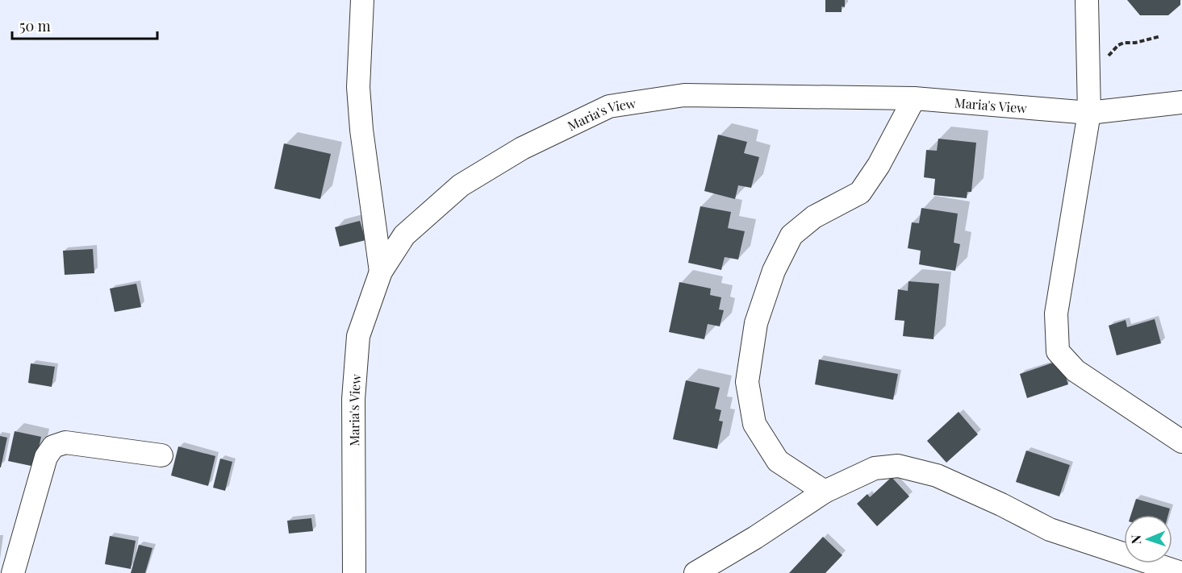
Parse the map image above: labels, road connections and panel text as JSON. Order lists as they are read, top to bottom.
{
  "streets": {
    "street": ["Maria's View"]
  },
  "scale_bar": "50 m",
  "north": "left"
}
